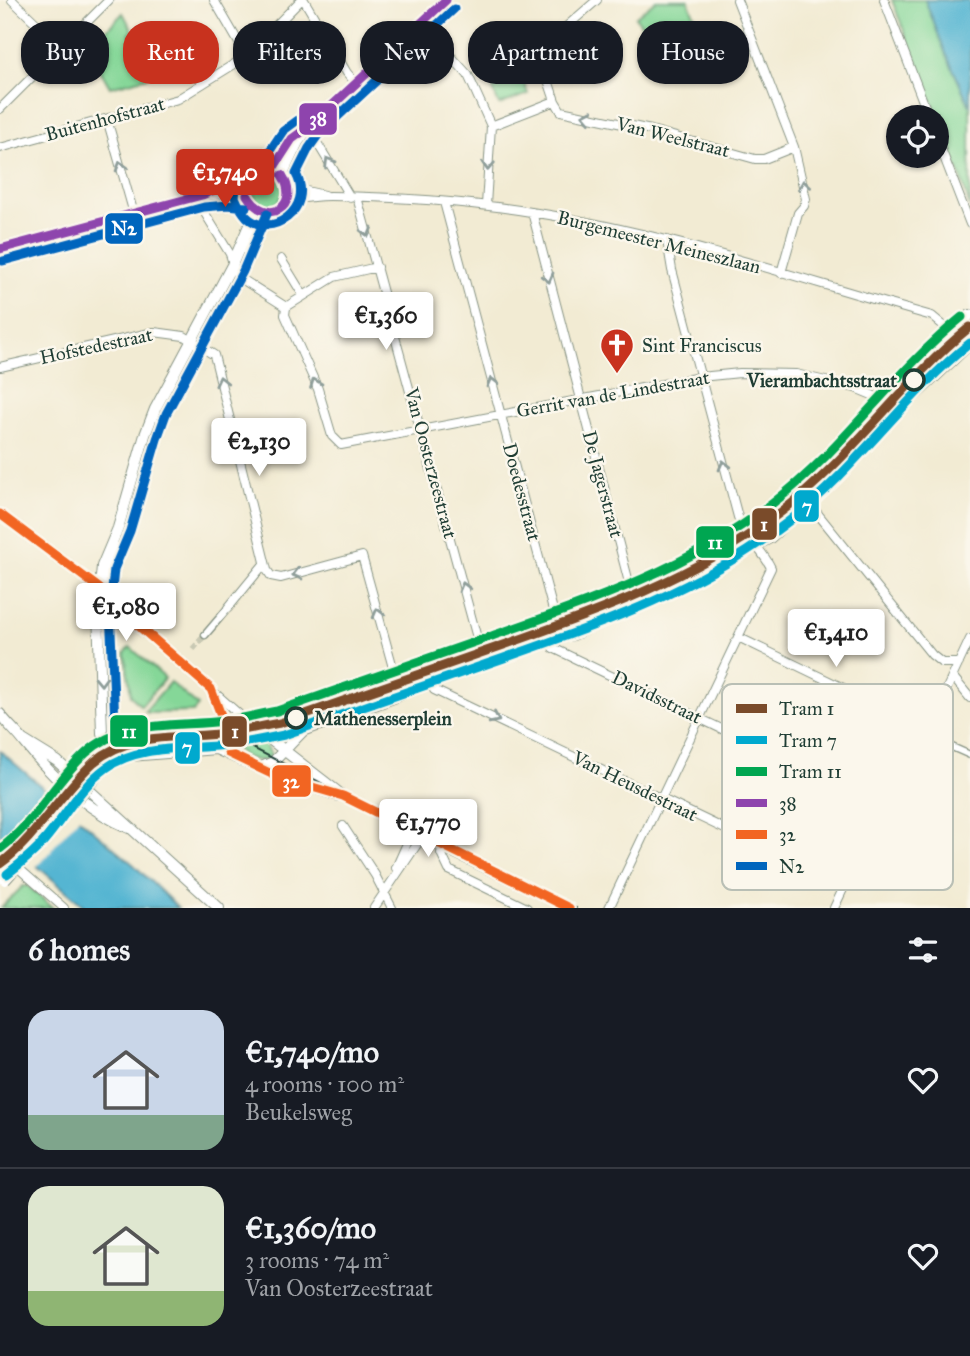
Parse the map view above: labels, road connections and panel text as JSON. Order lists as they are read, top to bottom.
{
  "streets": {
    "street": [
      "Buitenhofstraat",
      "Van Weelstraat",
      "Burgemeester Meineszlaan",
      "Hofstedestraat",
      "Gerrit van de Lindestraat",
      "Van Oosterzeestraat",
      "De Jagerstraat",
      "Doedesstraat",
      "Davidsstraat",
      "Van Heusdestraat"
    ]
  },
  "crossings": [
    ["Burgemeester Meineszlaan", "Van Oosterzeestraat"],
    ["Burgemeester Meineszlaan", "De Jagerstraat"],
    ["Burgemeester Meineszlaan", "Doedesstraat"],
    ["Gerrit van de Lindestraat", "Van Oosterzeestraat"],
    ["Gerrit van de Lindestraat", "De Jagerstraat"],
    ["Gerrit van de Lindestraat", "Doedesstraat"]
  ],
  "one_way": [
    "Van Weelstraat",
    "De Jagerstraat",
    "Doedesstraat",
    "Van Heusdestraat"
  ],
  "places": {
    "church": ["Sint Franciscus"],
    "other": ["Vierambachtsstraat", "Mathenesserplein"]
  },
  "lines": [
    "transit line 38",
    "transit line N2",
    "tram line 11",
    "tram line 1",
    "tram line 7",
    "transit line 32"
  ],
  "legend": [
    "Tram 1",
    "Tram 7",
    "Tram 11",
    "38",
    "32",
    "N2"
  ],
  "page": {
    "chip": [
      "Buy",
      "Rent",
      "Filters",
      "New",
      "Apartment",
      "House"
    ],
    "price": [
      "€1,740",
      "€1,360",
      "€2,130",
      "€1,080",
      "€1,410",
      "€1,770"
    ],
    "heading": "6 homes",
    "list": [
      {
        "name": "€1,740/mo",
        "note": "4 rooms · 100 m² · Beukelsweg"
      },
      {
        "name": "€1,360/mo",
        "note": "3 rooms · 74 m² · Van Oosterzeestraat"
      }
    ]
  }
}
